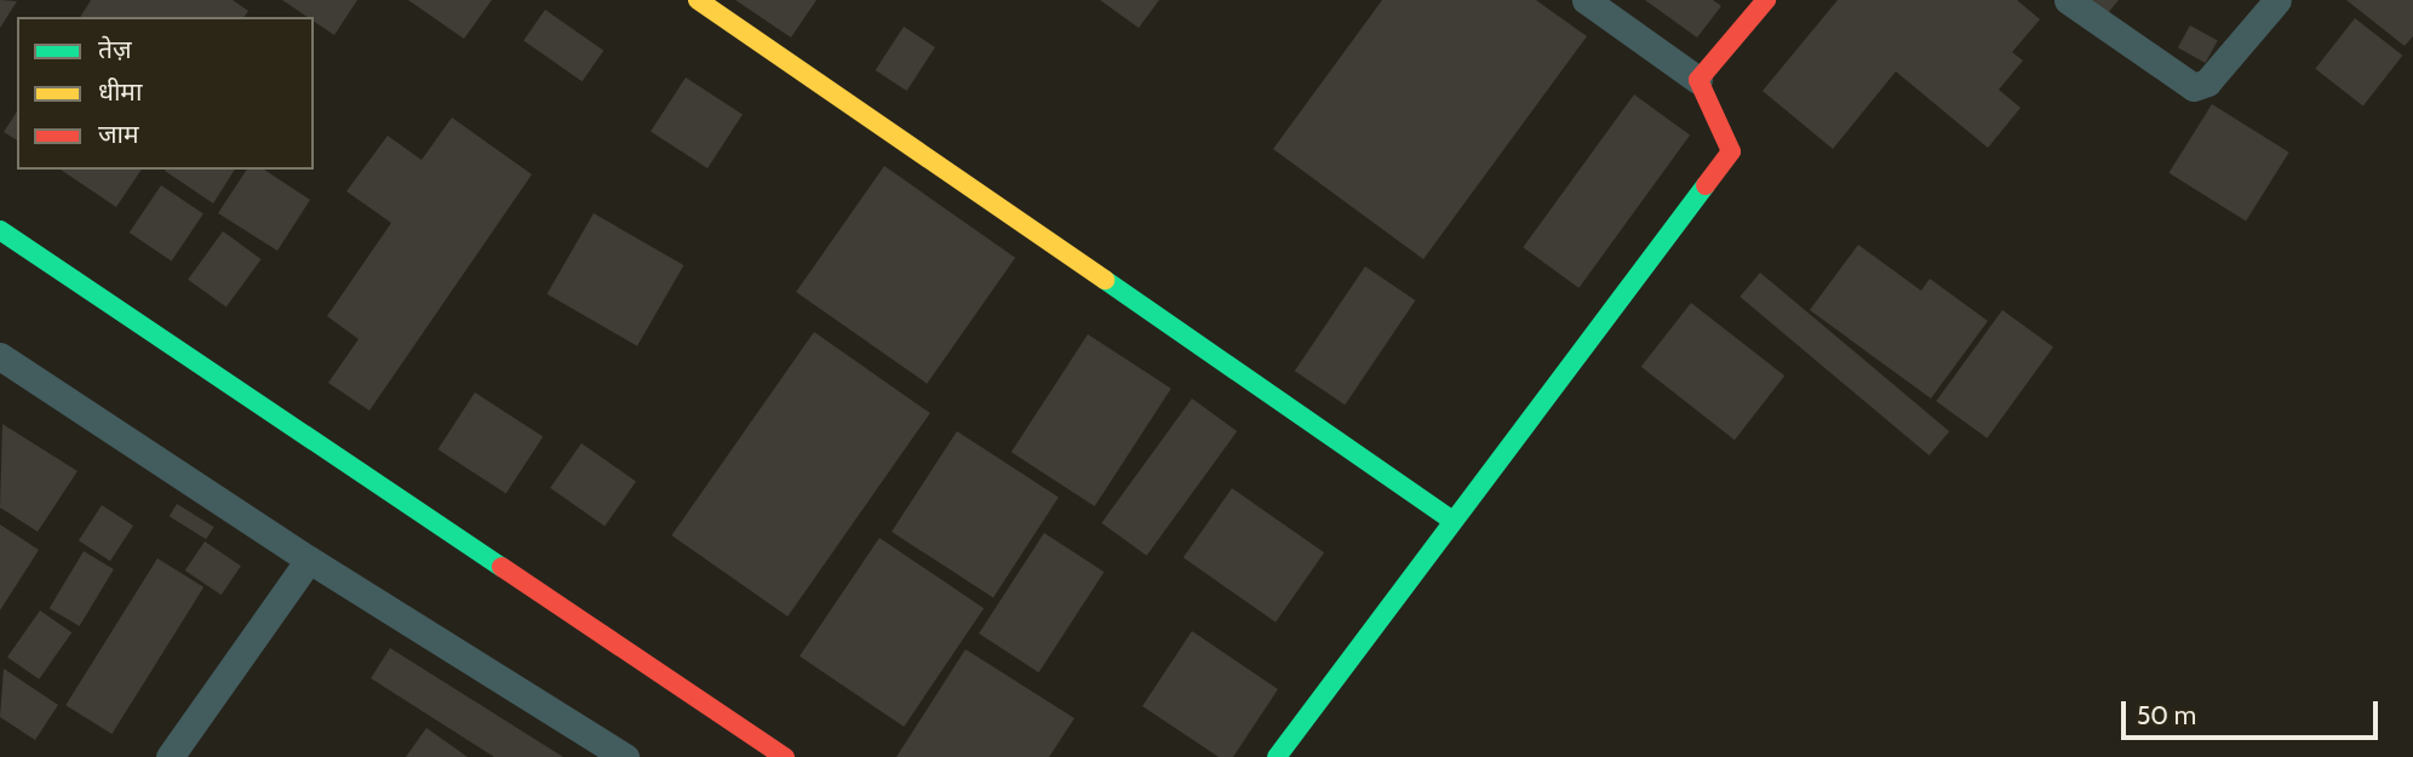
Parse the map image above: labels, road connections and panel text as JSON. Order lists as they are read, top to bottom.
{
  "legend": ["तेज़", "धीमा", "जाम"],
  "scale_bar": "50 m"
}
